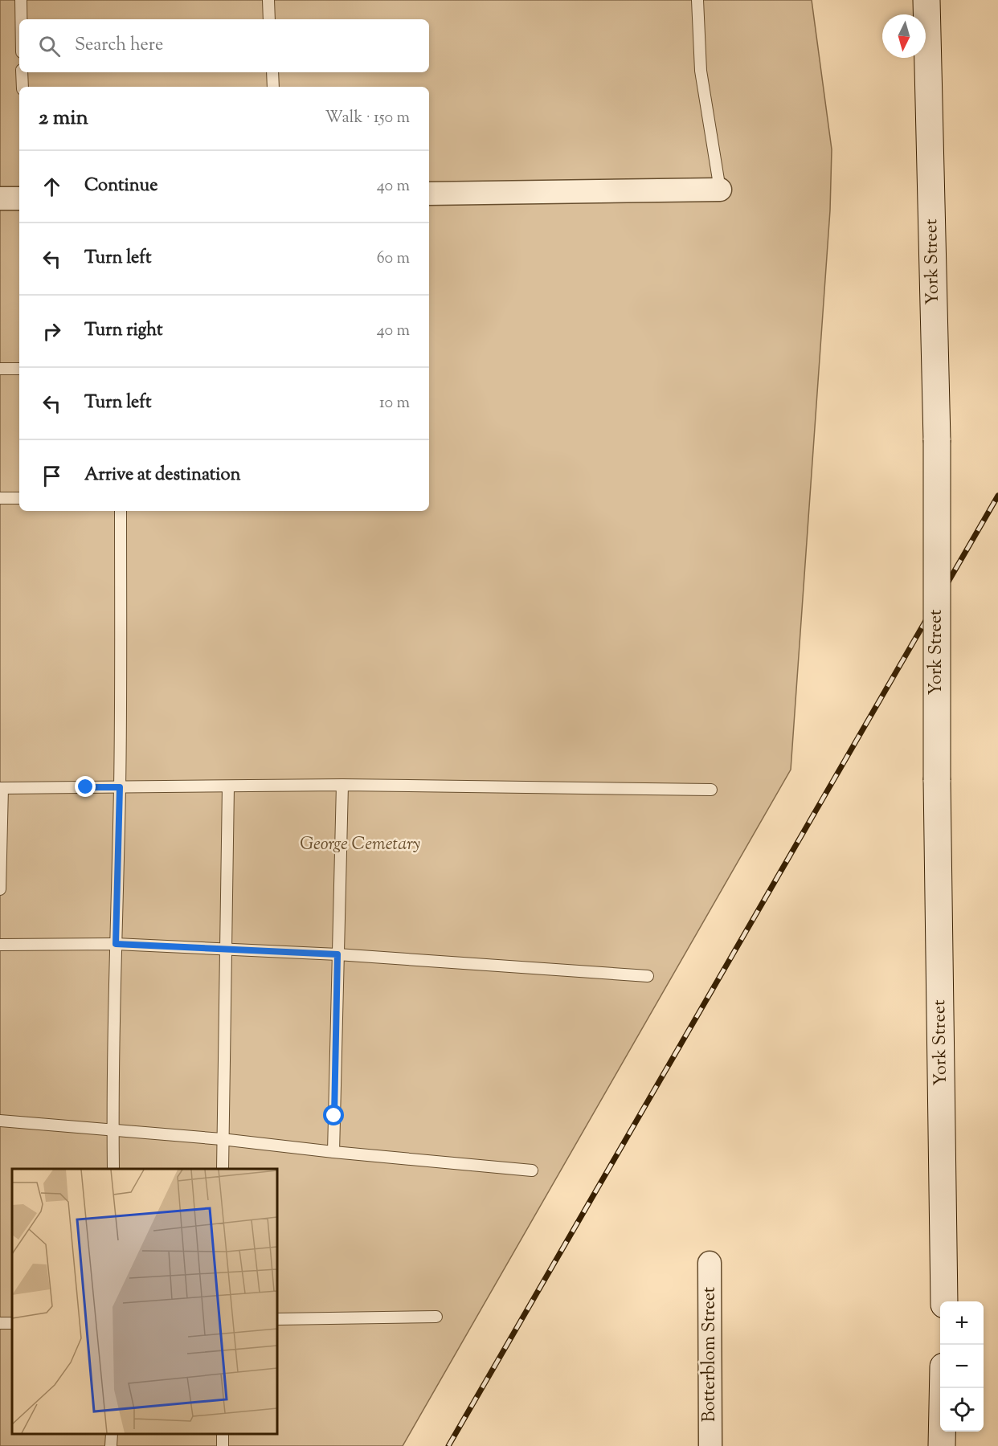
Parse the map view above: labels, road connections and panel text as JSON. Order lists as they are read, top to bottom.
{
  "streets": {
    "main road": ["York Street"],
    "street": ["Botterblom Street"]
  },
  "parks": ["George Cemetary"],
  "north": "bottom",
  "page": {
    "search": "Search here",
    "heading": ["2 min", "Walk · 150 m"],
    "list": [
      ["Continue", "40 m"],
      ["Turn left", "60 m"],
      ["Turn right", "40 m"],
      ["Turn left", "10 m"],
      "Arrive at destination"
    ],
    "map_buttons": ["+", "−"]
  }
}
